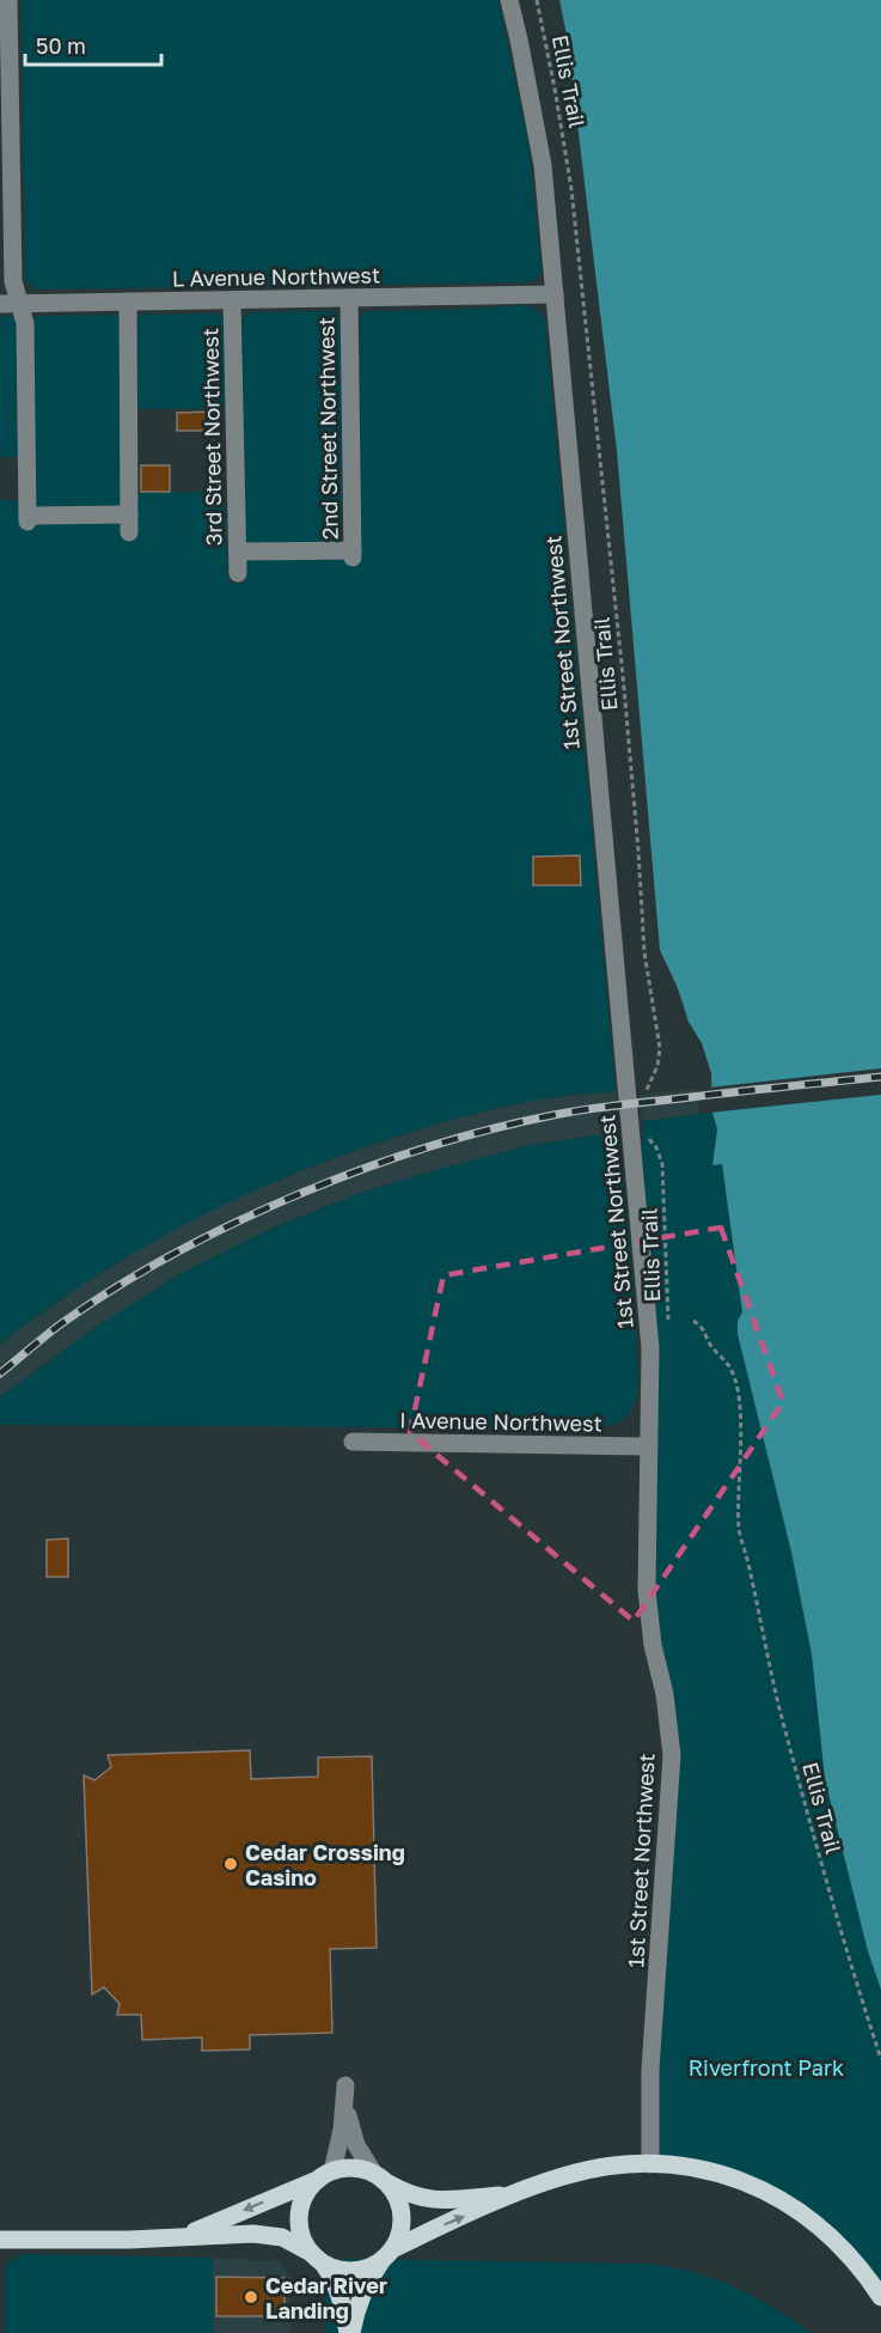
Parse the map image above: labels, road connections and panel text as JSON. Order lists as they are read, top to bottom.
{
  "streets": {
    "street": [
      "L Avenue Northwest",
      "2nd Street Northwest",
      "3rd Street Northwest",
      "1st Street Northwest",
      "I Avenue Northwest"
    ],
    "path": ["Ellis Trail"]
  },
  "crossings": [
    ["L Avenue Northwest", "2nd Street Northwest"],
    ["L Avenue Northwest", "3rd Street Northwest"],
    ["L Avenue Northwest", "1st Street Northwest"],
    ["2nd Street Northwest", "3rd Street Northwest"],
    ["1st Street Northwest", "I Avenue Northwest"]
  ],
  "parks": ["Riverfront Park"],
  "places": ["Cedar Crossing Casino", "Cedar River Landing"],
  "scale_bar": "50 m"
}
